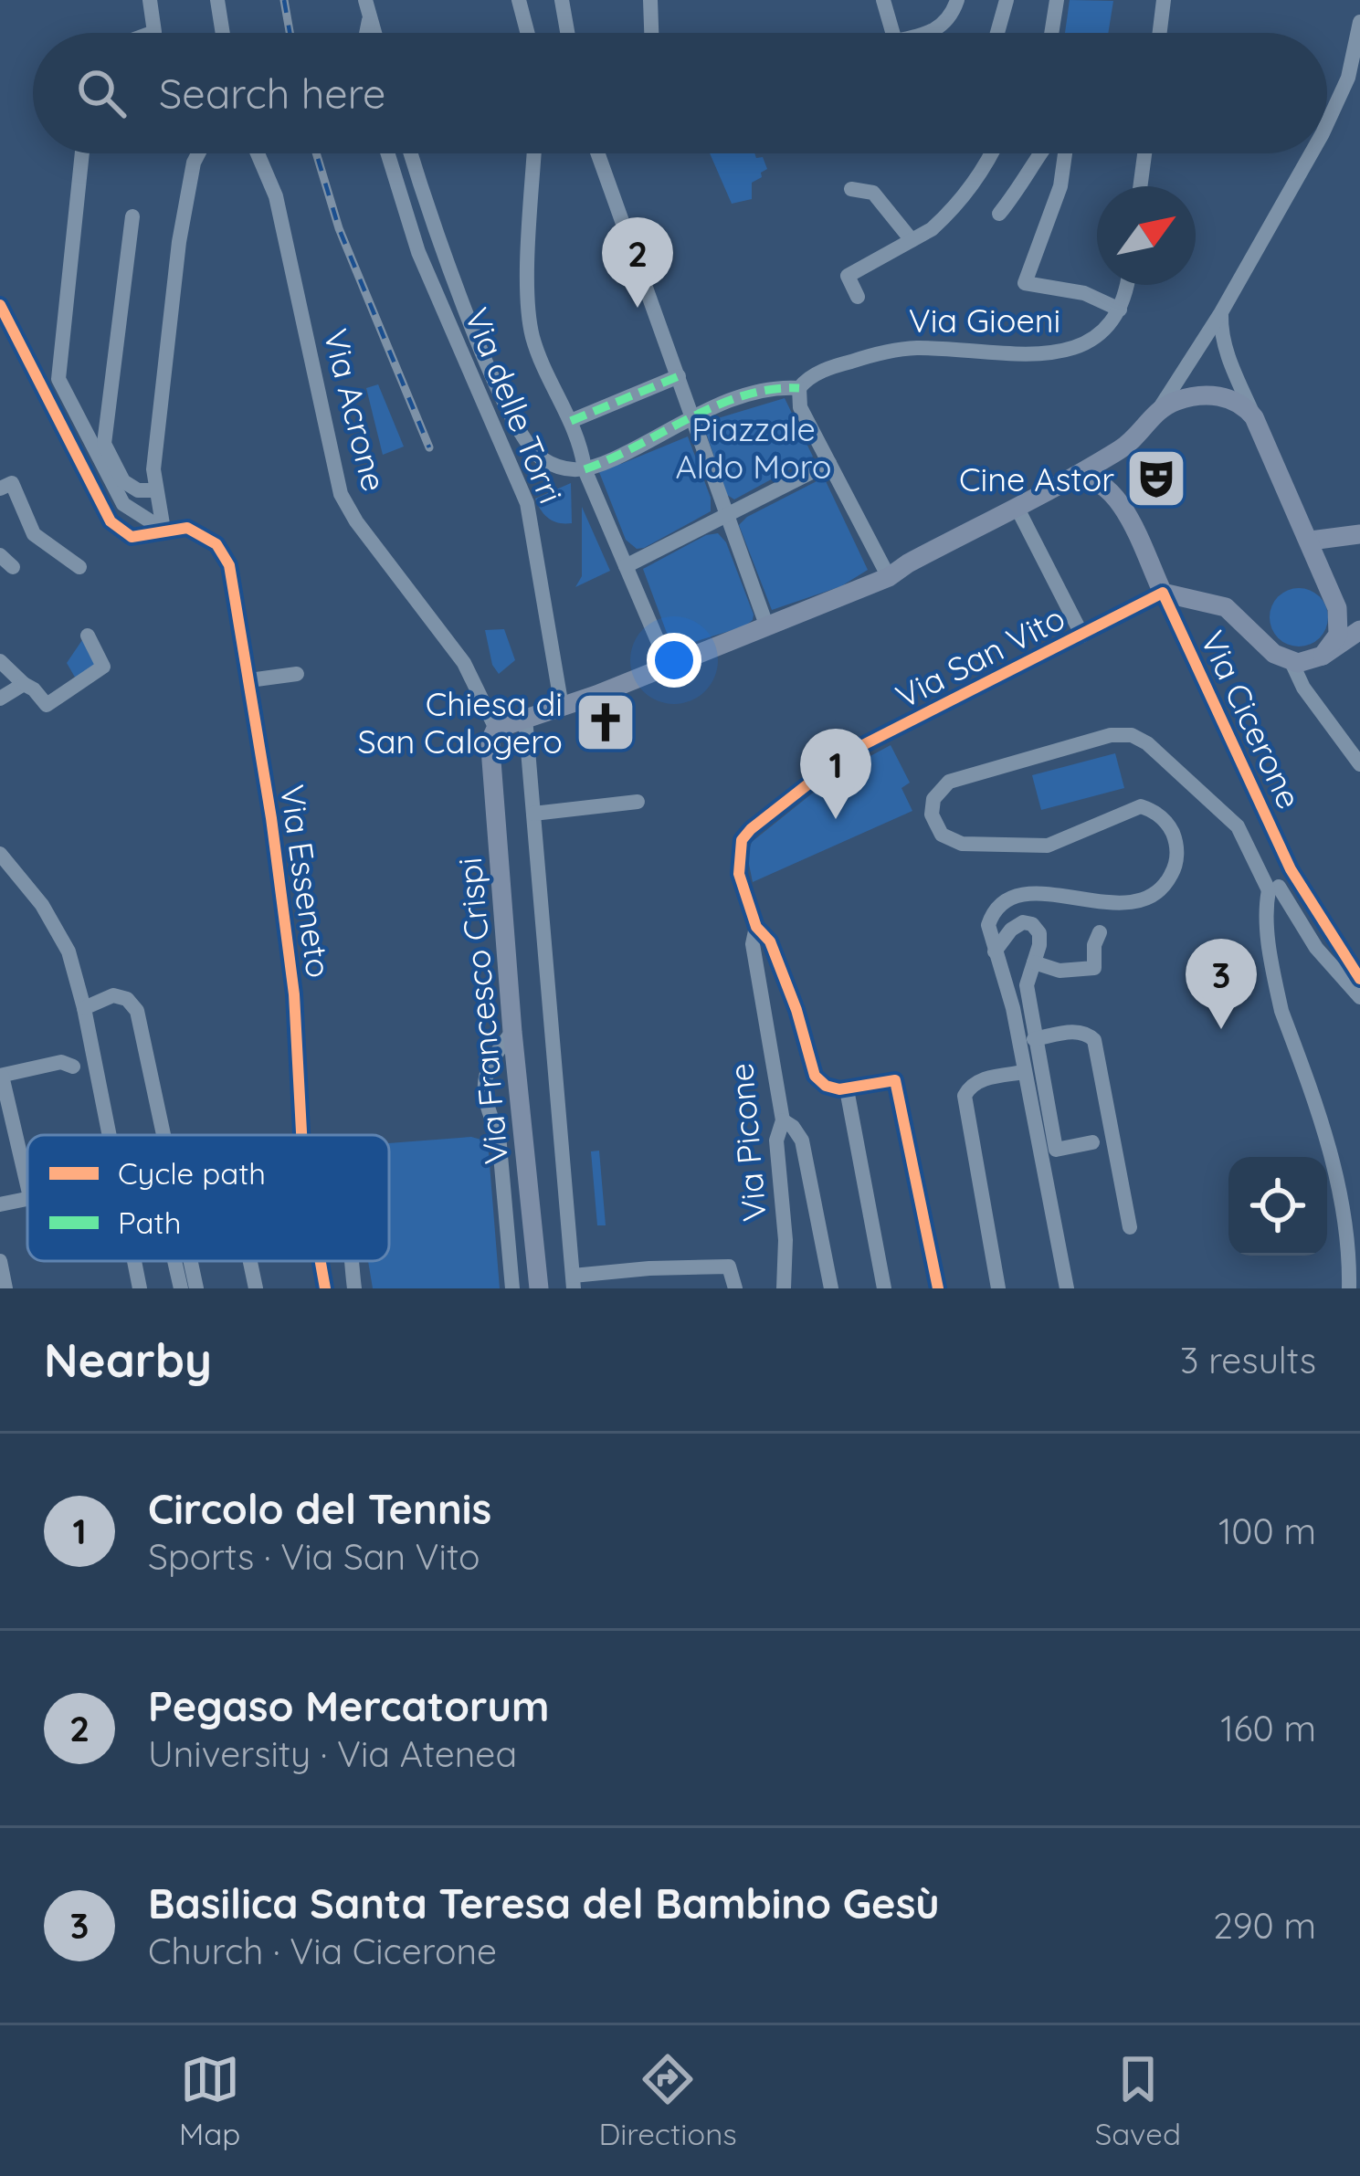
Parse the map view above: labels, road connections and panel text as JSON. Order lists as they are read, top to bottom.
{
  "streets": {
    "main road": ["Via Cicerone", "Via Francesco Crispi"],
    "street": [
      "Via Gioeni",
      "Via delle Torri",
      "Via Acrone",
      "Via San Vito",
      "Via Esseneto",
      "Via Picone"
    ]
  },
  "crossings": [
    ["Via Acrone", "Via Francesco Crispi"],
    ["Via San Vito", "Via Cicerone"],
    ["Via San Vito", "Via Picone"]
  ],
  "parks": ["Piazzale Aldo Moro"],
  "places": {
    "theatre": ["Cine Astor"],
    "church": ["Chiesa di San Calogero"]
  },
  "legend": ["Cycle path", "Path"],
  "north": "top right",
  "page": {
    "search": "Search here",
    "pins": ["2", "1", "3"],
    "heading": ["Nearby", "3 results"],
    "list": [
      {
        "mark": "1",
        "name": "Circolo del Tennis",
        "note": "Sports · Via San Vito",
        "value": "100 m"
      },
      {
        "mark": "2",
        "name": "Pegaso Mercatorum",
        "note": "University · Via Atenea",
        "value": "160 m"
      },
      {
        "mark": "3",
        "name": "Basilica Santa Teresa del Bambino Gesù",
        "note": "Church · Via Cicerone",
        "value": "290 m"
      }
    ],
    "nav": ["Map", "Directions", "Saved"]
  }
}
